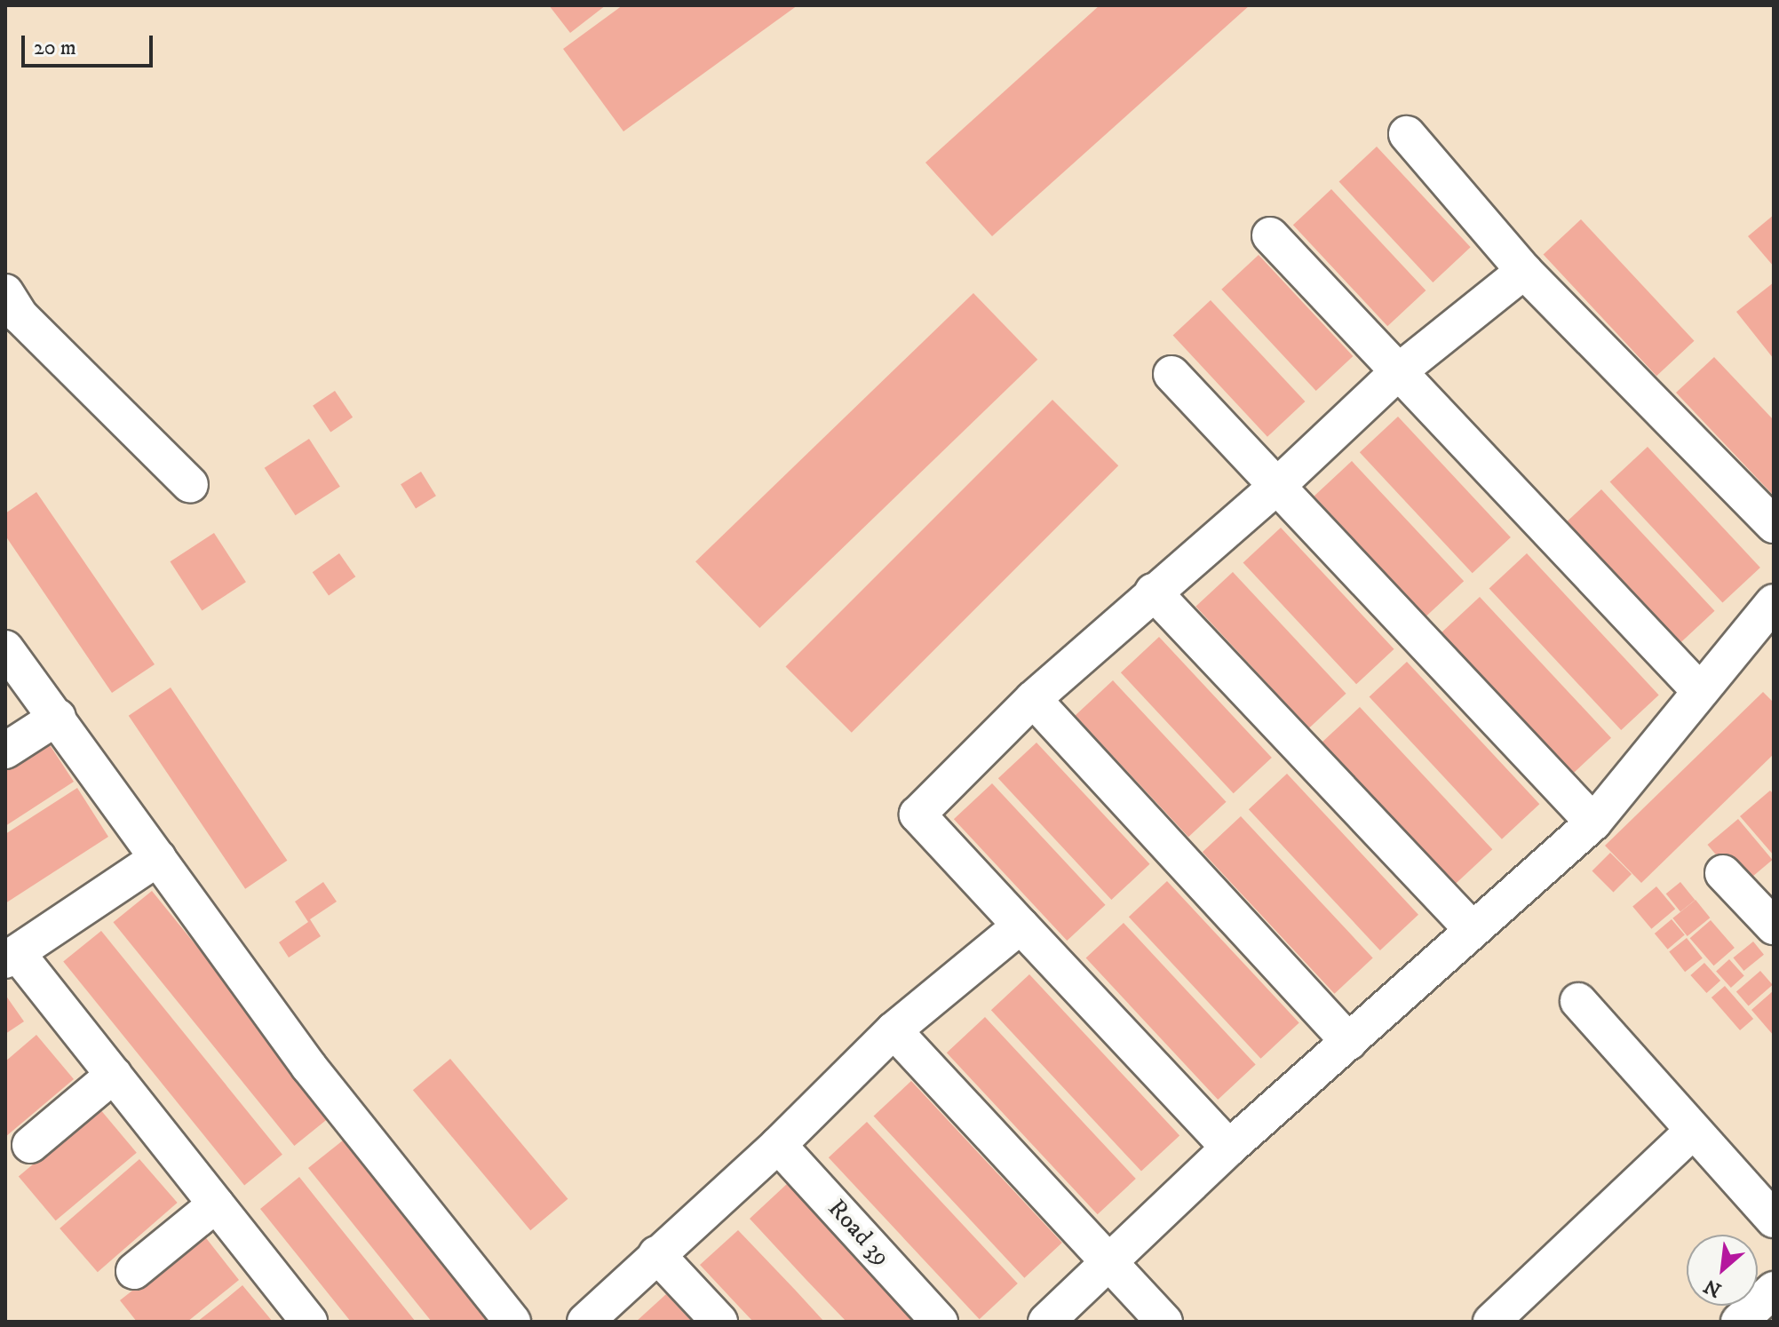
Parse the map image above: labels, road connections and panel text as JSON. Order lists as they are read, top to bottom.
{
  "streets": {
    "street": ["Road 39"]
  },
  "scale_bar": "20 m",
  "north": "bottom left"
}
